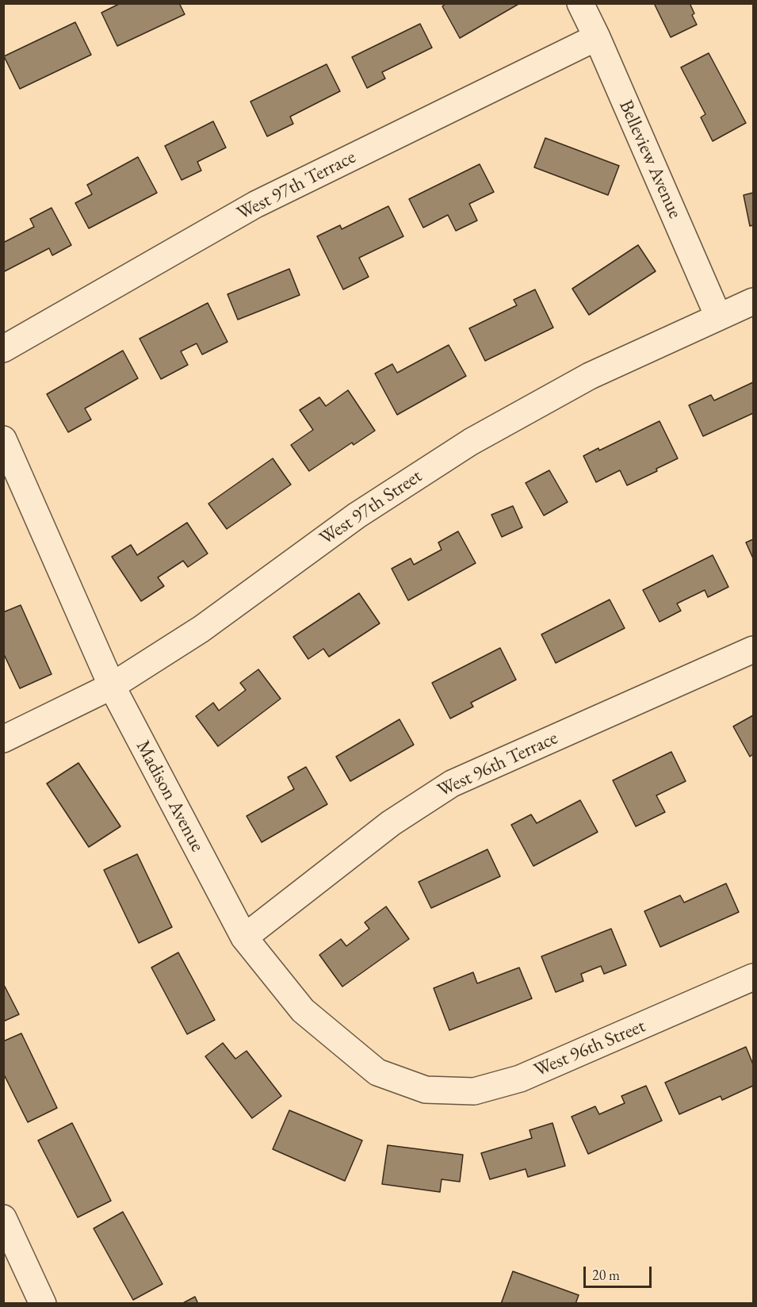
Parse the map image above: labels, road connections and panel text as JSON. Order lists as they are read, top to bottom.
{
  "streets": {
    "street": [
      "Belleview Avenue",
      "West 97th Terrace",
      "West 97th Street",
      "West 96th Terrace",
      "Madison Avenue",
      "West 96th Street"
    ]
  },
  "crossings": [
    ["Belleview Avenue", "West 97th Terrace"],
    ["Belleview Avenue", "West 97th Street"],
    ["West 97th Street", "Madison Avenue"],
    ["West 96th Terrace", "Madison Avenue"],
    ["Madison Avenue", "West 96th Street"]
  ],
  "scale_bar": "20 m"
}
